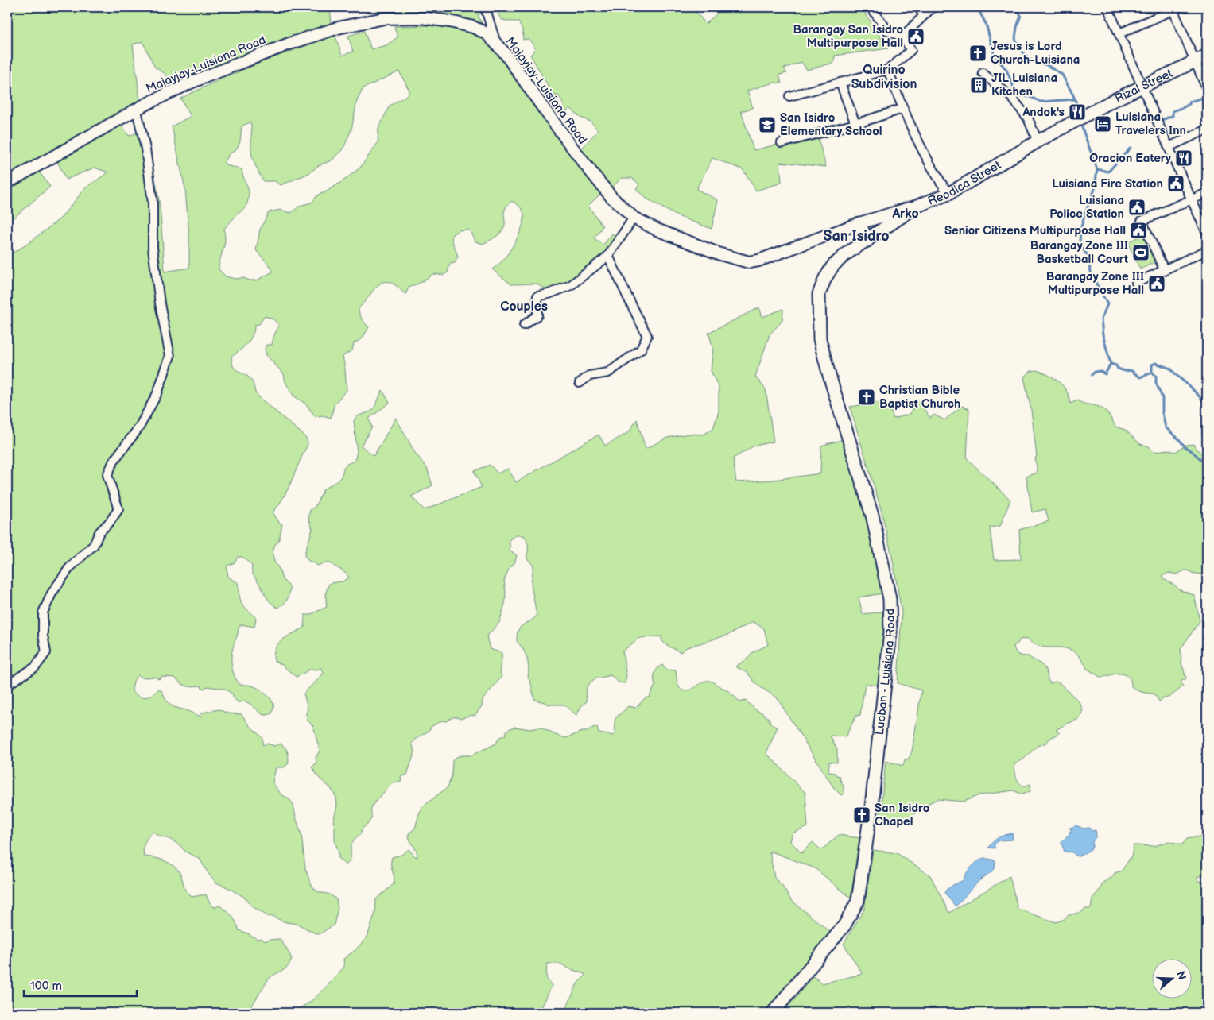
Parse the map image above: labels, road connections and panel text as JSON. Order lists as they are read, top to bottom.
{
  "streets": {
    "main road": ["Rizal Street", "Reodica Street", "Lucban - Luisiana Road"],
    "street": ["Majayjay-Luisiana Road"]
  },
  "crossings": [
    ["Majayjay-Luisiana Road", "Reodica Street"],
    ["Rizal Street", "Reodica Street"],
    ["Reodica Street", "Lucban - Luisiana Road"]
  ],
  "districts": [
    "Quirino Subdivision",
    "Arko",
    "San Isidro",
    "Couples"
  ],
  "places": {
    "public building": [
      "Barangay San Isidro Multipurpose Hall",
      "Luisiana Fire Station",
      "Luisiana Police Station",
      "Senior Citizens Multipurpose Hall",
      "Barangay Zone III Multipurpose Hall"
    ],
    "church": ["Jesus is Lord Church-Luisiana", "Christian Bible Baptist Church", "San Isidro Chapel"],
    "building": ["JIL Luisiana Kitchen"],
    "restaurant": ["Andok's", "Oracion Eatery"],
    "hotel": ["Luisiana Travelers Inn"],
    "school or university": ["San Isidro Elementary School"],
    "sports": ["Barangay Zone III Basketball Court"]
  },
  "scale_bar": "100 m",
  "north": "right"
}
